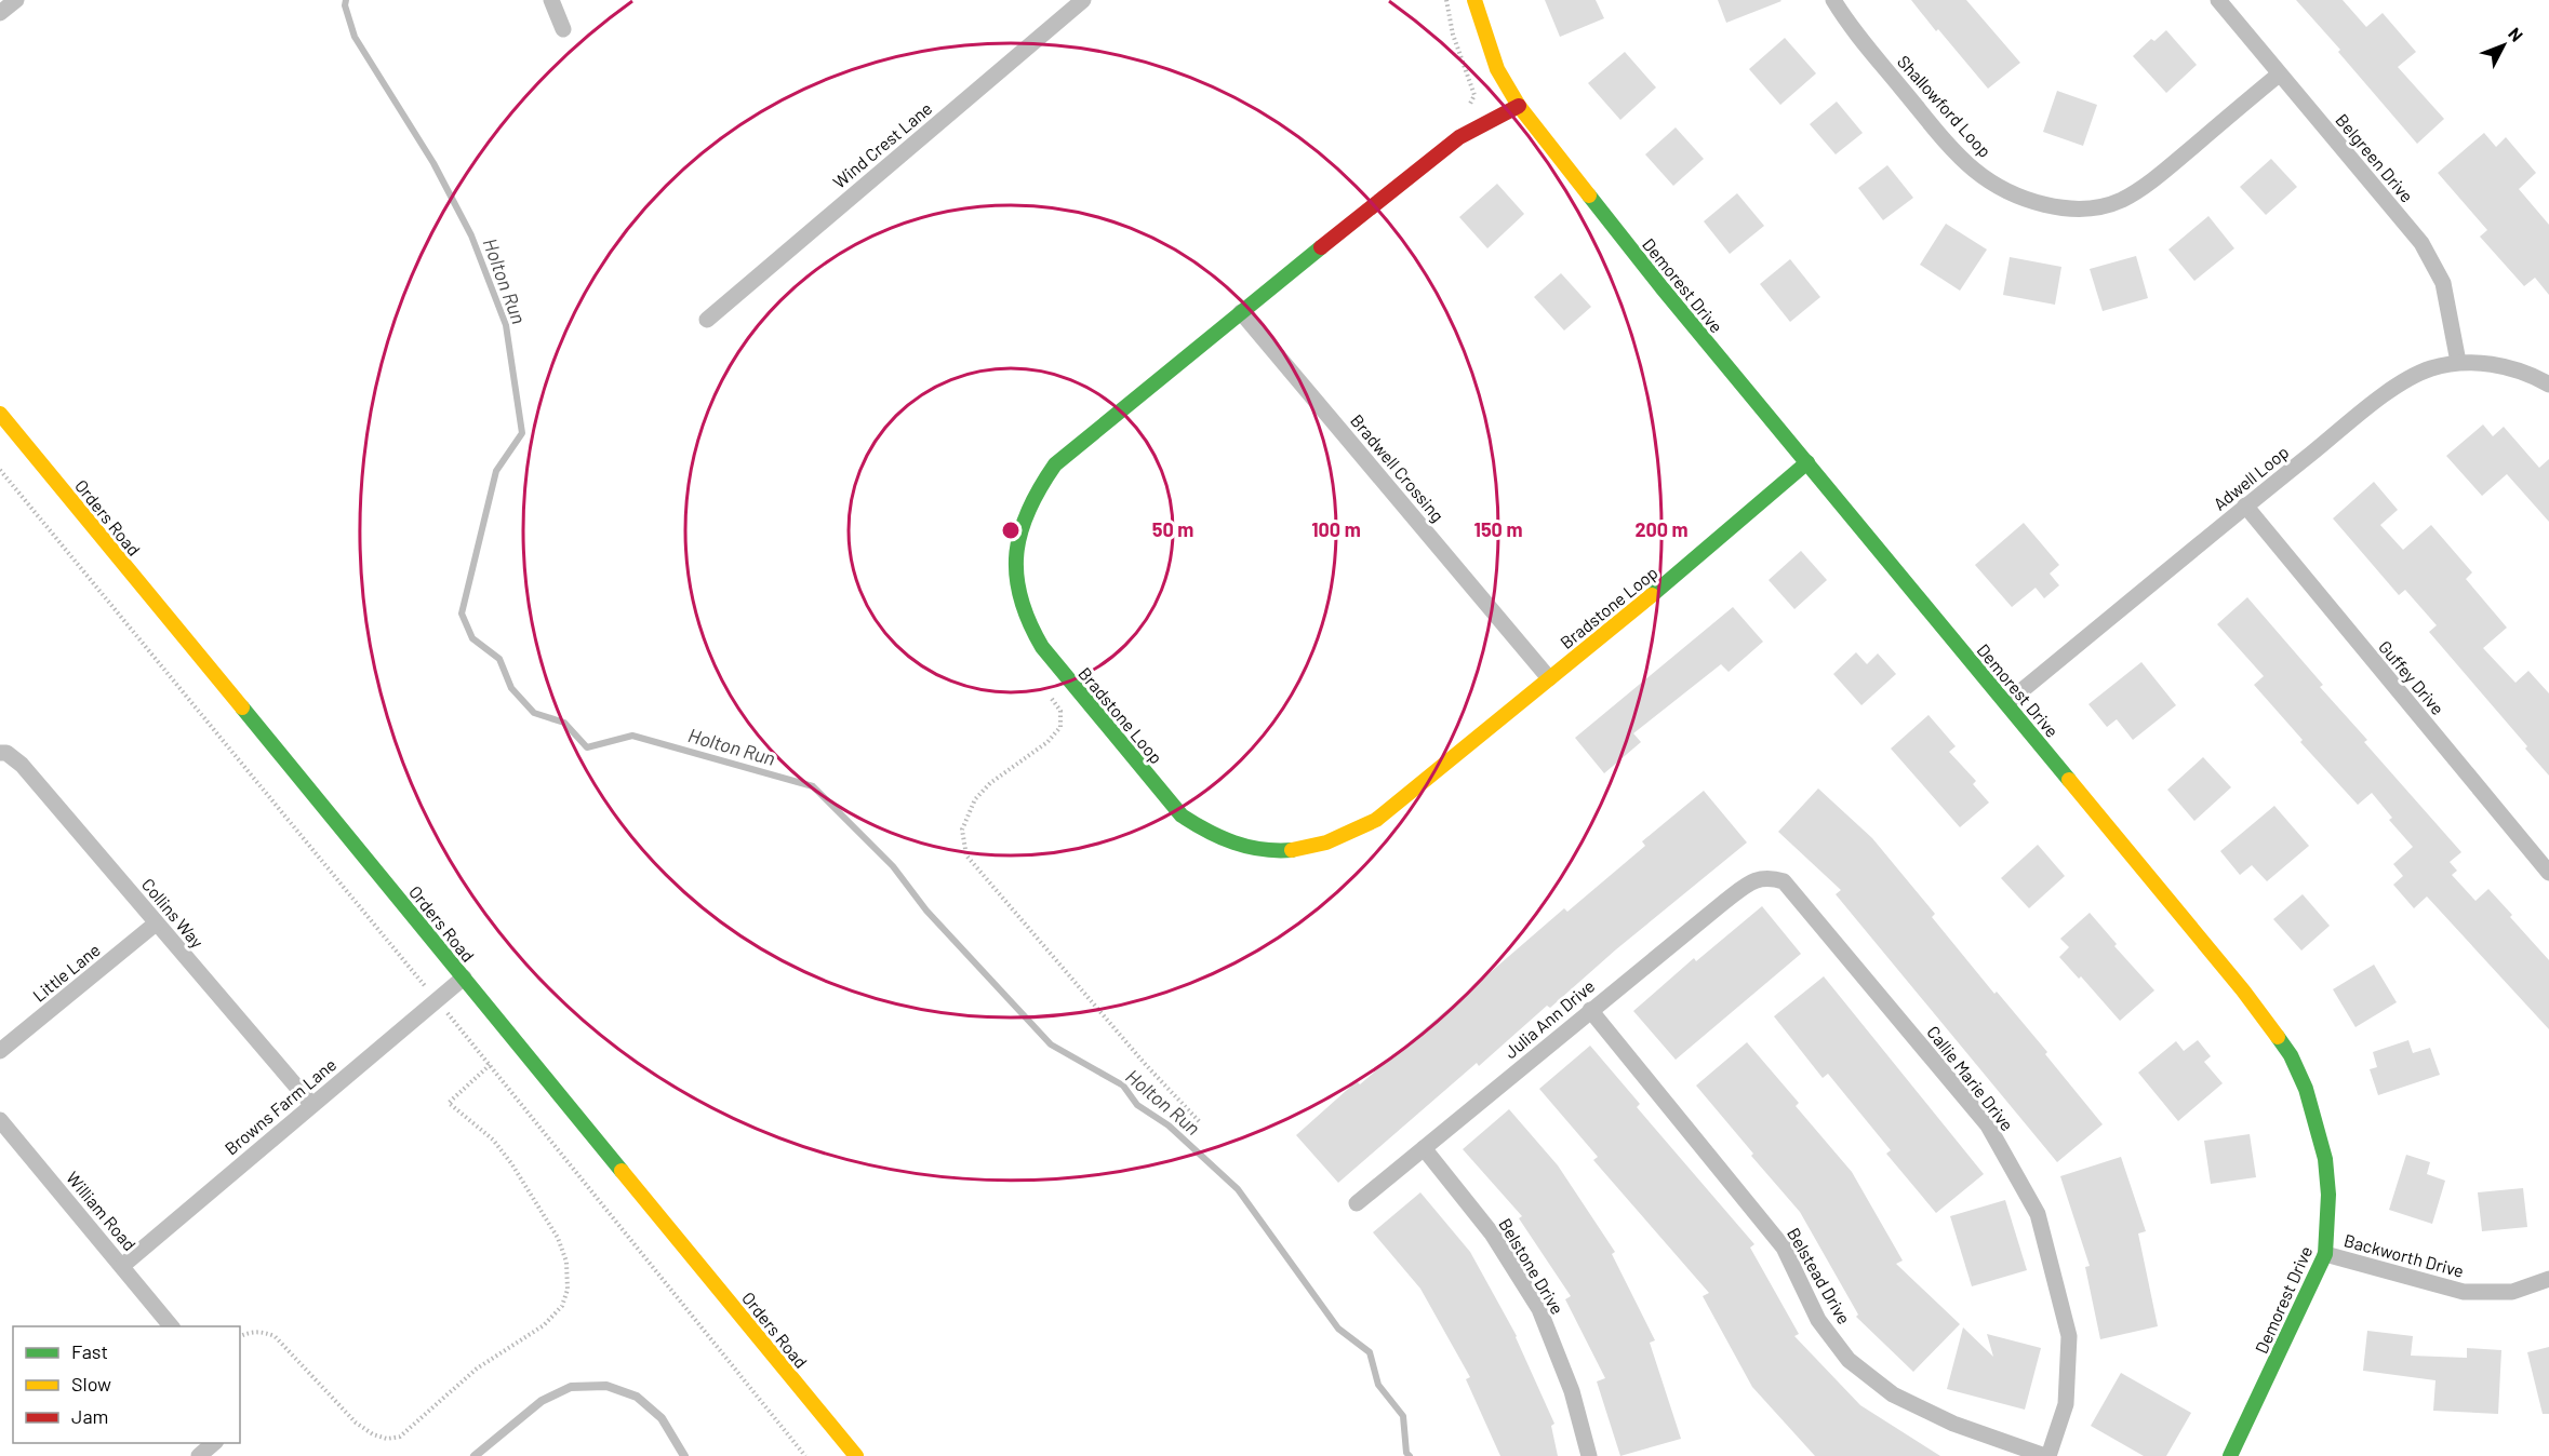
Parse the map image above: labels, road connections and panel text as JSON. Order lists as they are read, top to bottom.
{
  "streets": {
    "street": [
      "Shallowford Loop",
      "Wind Crest Lane",
      "Belgreen Drive",
      "Demorest Drive",
      "Bradwell Crossing",
      "Adwell Loop",
      "Orders Road",
      "Bradstone Loop",
      "Guffey Drive",
      "Collins Way",
      "Little Lane",
      "Julia Ann Drive",
      "Callie Marie Drive",
      "Browns Farm Lane",
      "William Road",
      "Backworth Drive",
      "Belstone Drive",
      "Belstead Drive"
    ]
  },
  "crossings": [
    ["Shallowford Loop", "Belgreen Drive"],
    ["Belgreen Drive", "Adwell Loop"],
    ["Demorest Drive", "Adwell Loop"],
    ["Demorest Drive", "Bradstone Loop"],
    ["Demorest Drive", "Backworth Drive"],
    ["Bradwell Crossing", "Bradstone Loop"],
    ["Adwell Loop", "Guffey Drive"],
    ["Orders Road", "Browns Farm Lane"],
    ["Collins Way", "Little Lane"],
    ["Collins Way", "Browns Farm Lane"],
    ["Julia Ann Drive", "Callie Marie Drive"],
    ["Julia Ann Drive", "Belstone Drive"],
    ["Julia Ann Drive", "Belstead Drive"],
    ["Callie Marie Drive", "Belstead Drive"],
    ["Browns Farm Lane", "William Road"]
  ],
  "water": ["Holton Run"],
  "legend": ["Fast", "Slow", "Jam"],
  "north": "top right",
  "rings": [
    "50 m",
    "100 m",
    "150 m",
    "200 m"
  ]
}
